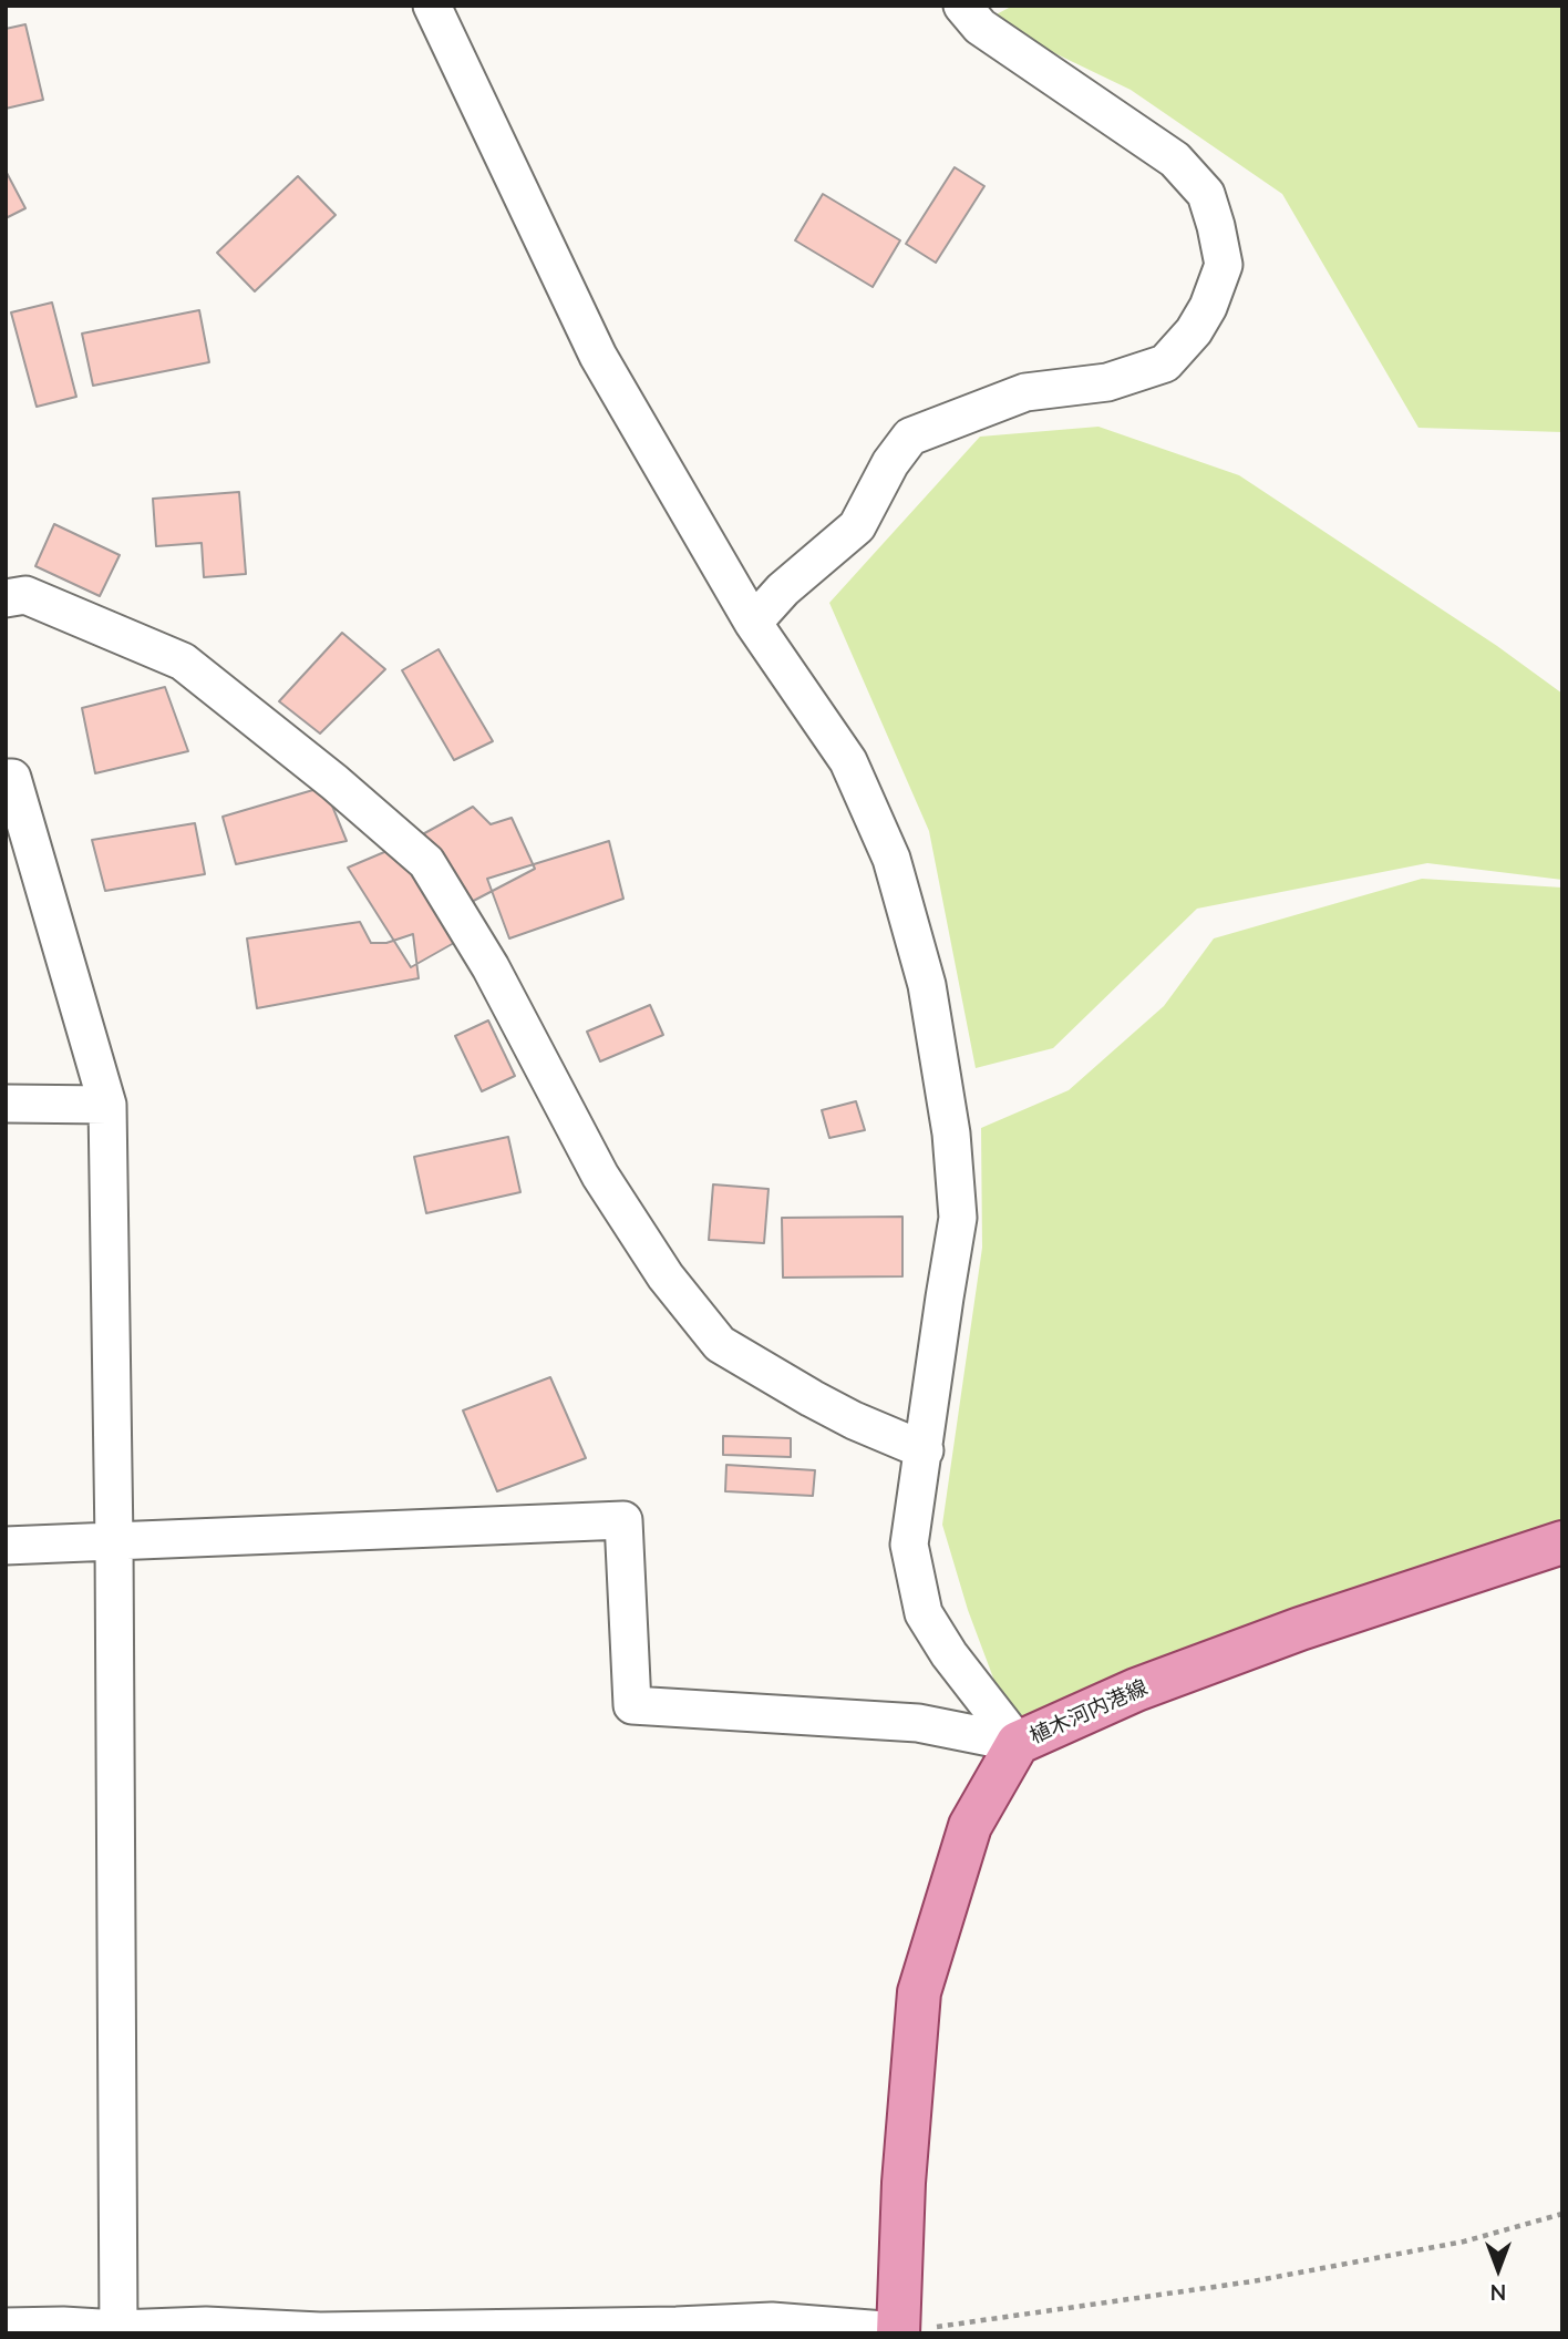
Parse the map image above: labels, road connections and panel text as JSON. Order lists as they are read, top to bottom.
{
  "streets": {
    "main road": ["植木河内港線"]
  },
  "north": "bottom"
}
